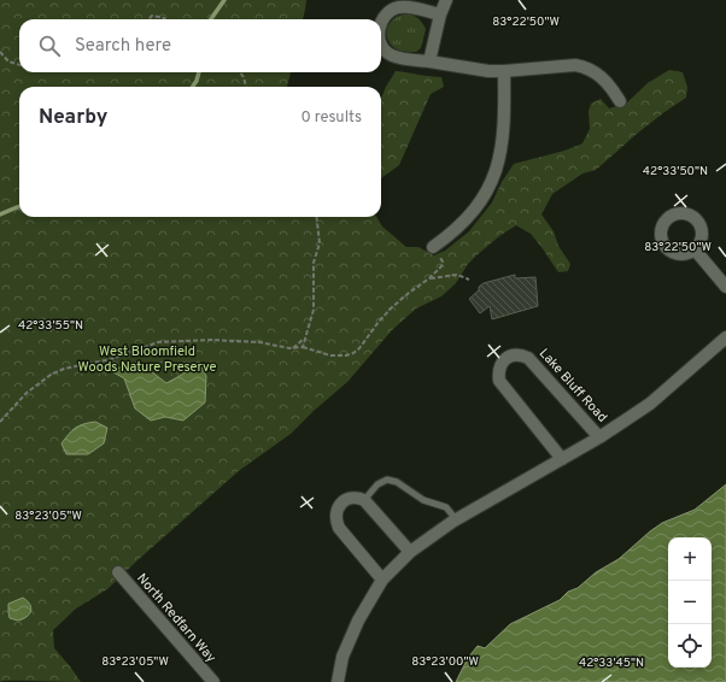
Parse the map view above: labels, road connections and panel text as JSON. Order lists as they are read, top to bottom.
{
  "streets": {
    "street": ["Lake Bluff Road", "North Redfarn Way"]
  },
  "parks": ["West Bloomfield Woods Nature Preserve"],
  "page": {
    "search": "Search here",
    "heading": ["Nearby", "0 results"],
    "map_buttons": ["+", "−"]
  },
  "coordinates": [
    "83°22'50\"W",
    "42°33'50\"N",
    "42°33'55\"N",
    "83°23'05\"W",
    "83°23'00\"W",
    "42°33'45\"N"
  ]
}
